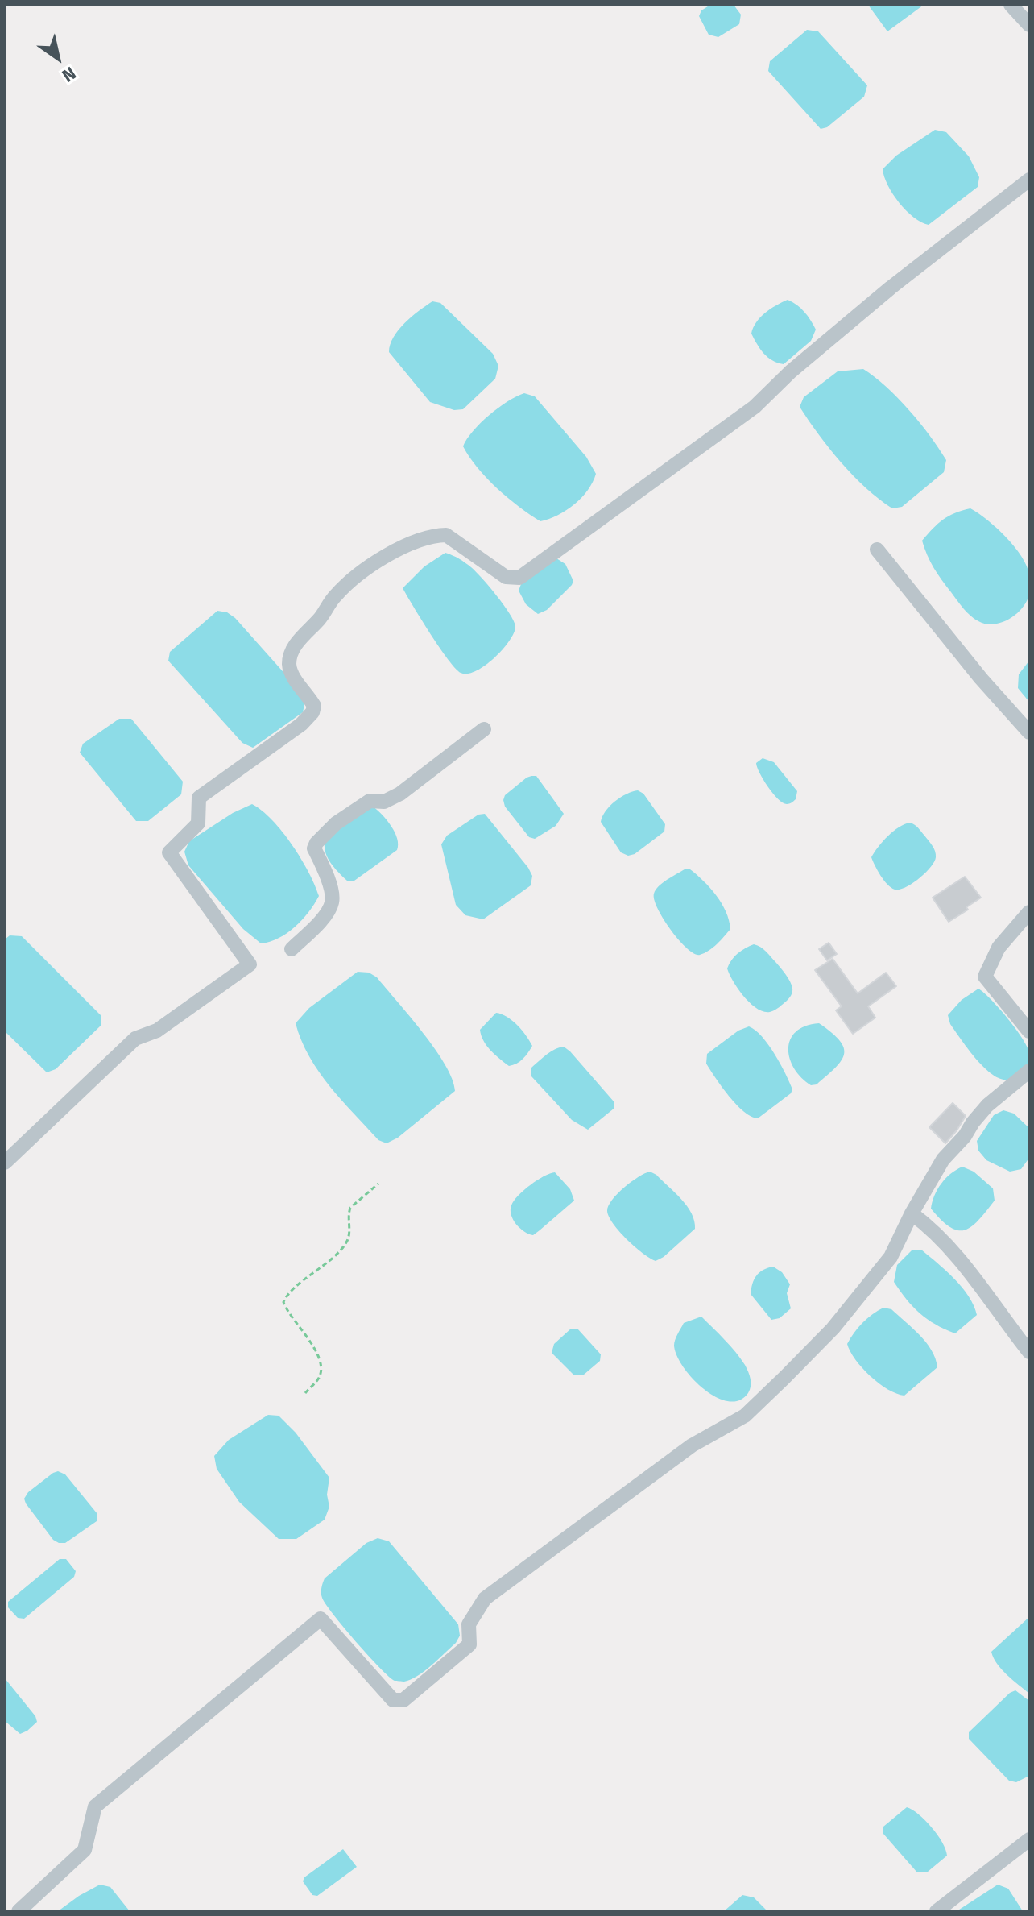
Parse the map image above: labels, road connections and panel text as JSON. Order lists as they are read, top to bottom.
{
  "north": "bottom right"
}
